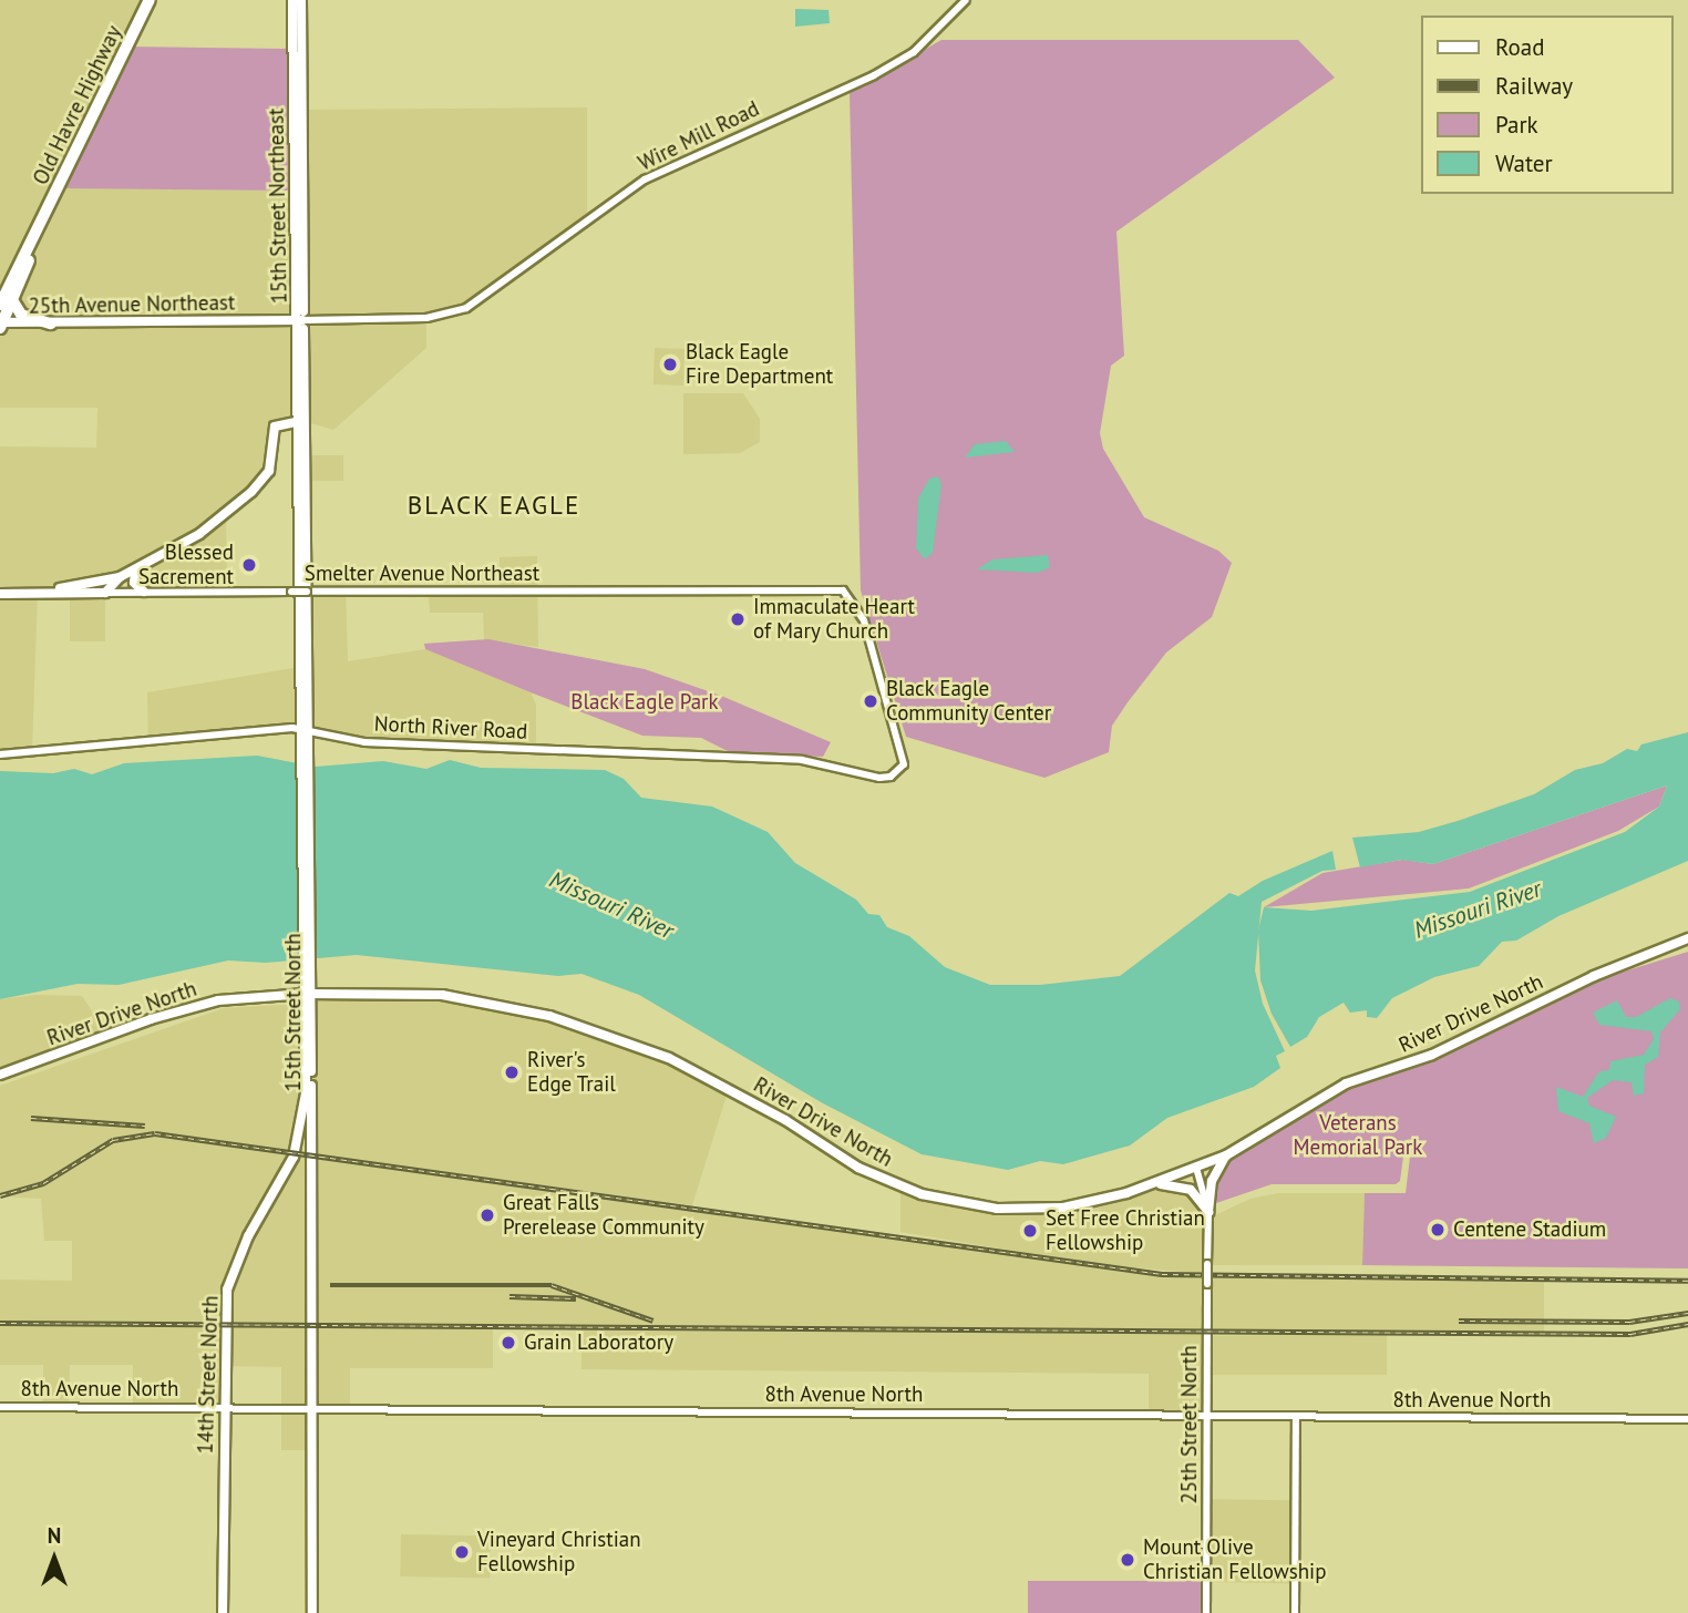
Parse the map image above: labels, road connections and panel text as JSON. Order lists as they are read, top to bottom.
{
  "streets": {
    "highway": ["Old Havre Highway"],
    "main road": [
      "15th Street Northeast",
      "25th Avenue Northeast",
      "Smelter Avenue Northeast",
      "15th Street North",
      "River Drive North",
      "14th Street North"
    ],
    "street": [
      "Wire Mill Road",
      "North River Road",
      "8th Avenue North",
      "25th Street North"
    ]
  },
  "crossings": [
    ["Old Havre Highway", "25th Avenue Northeast"],
    ["Wire Mill Road", "25th Avenue Northeast"],
    ["15th Street Northeast", "25th Avenue Northeast"],
    ["15th Street Northeast", "15th Street North"],
    ["Smelter Avenue Northeast", "North River Road"],
    ["North River Road", "15th Street North"],
    ["15th Street North", "River Drive North"],
    ["15th Street North", "14th Street North"],
    ["15th Street North", "8th Avenue North"],
    ["14th Street North", "8th Avenue North"],
    ["8th Avenue North", "25th Street North"]
  ],
  "districts": ["BLACK EAGLE"],
  "water": ["Missouri River"],
  "parks": ["Black Eagle Park", "Veterans Memorial Park"],
  "places": [
    "Black Eagle Fire Department",
    "Blessed Sacrement",
    "Immaculate Heart of Mary Church",
    "Black Eagle Community Center",
    "River's Edge Trail",
    "Great Falls Prerelease Community",
    "Centene Stadium",
    "Set Free Christian Fellowship",
    "Grain Laboratory",
    "Vineyard Christian Fellowship",
    "Mount Olive Christian Fellowship"
  ],
  "legend": [
    "Road",
    "Railway",
    "Park",
    "Water"
  ],
  "north": "top"
}
